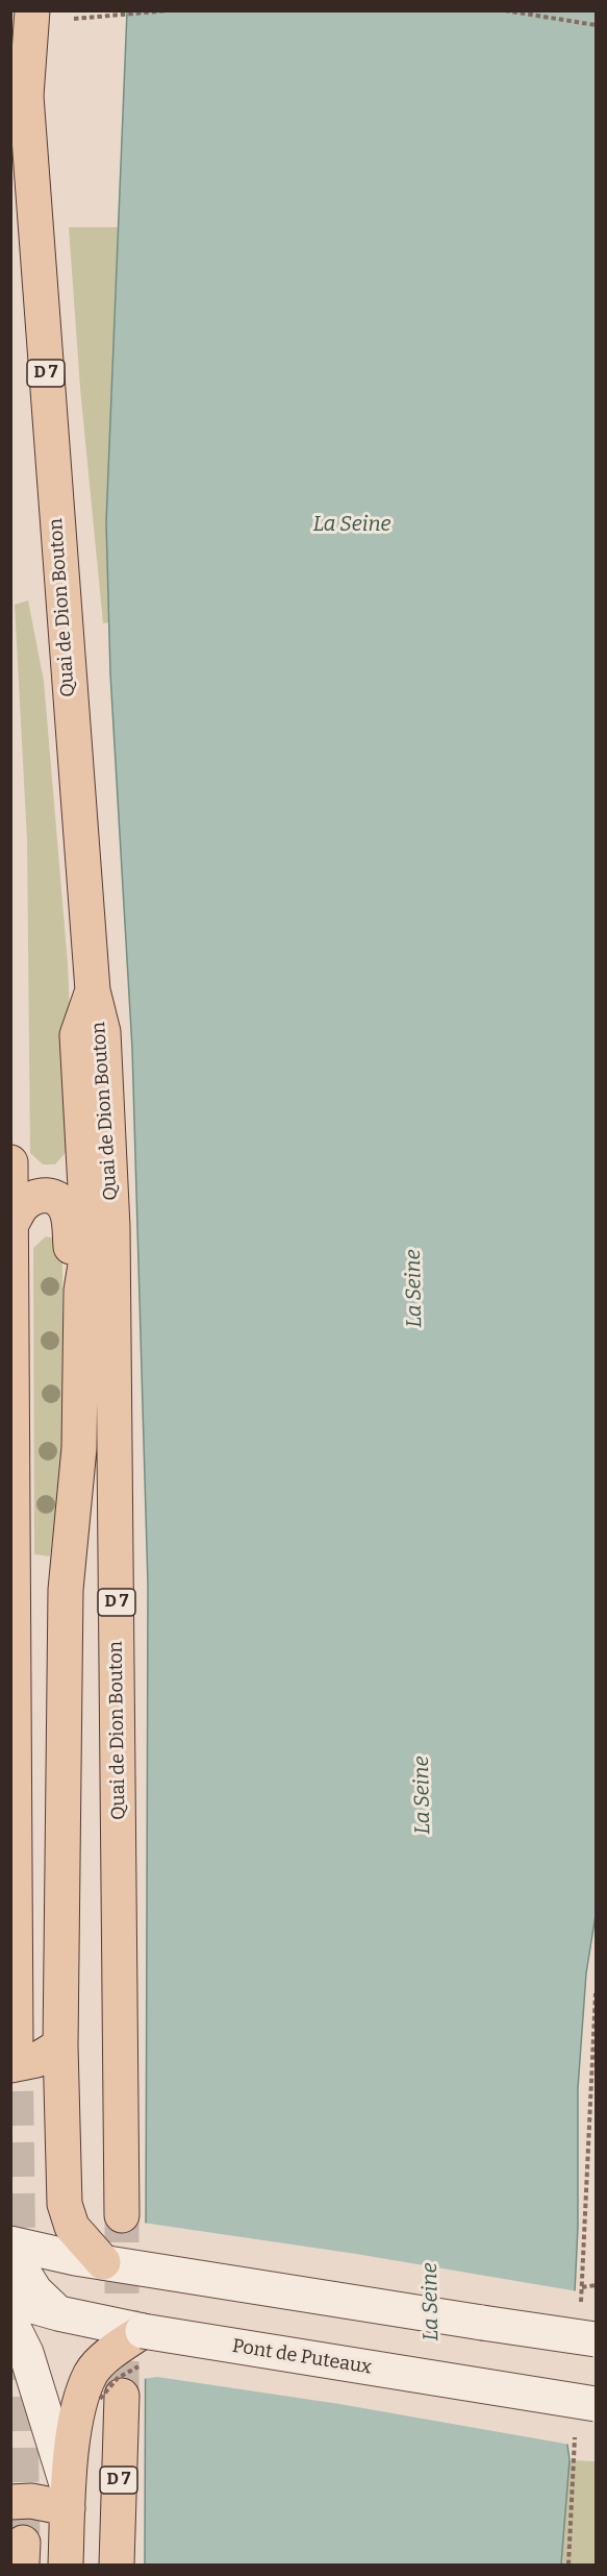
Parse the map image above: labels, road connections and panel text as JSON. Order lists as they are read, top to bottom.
{
  "streets": {
    "main road": ["D 7", "Quai de Dion Bouton", "Pont de Puteaux"]
  },
  "water": ["La Seine"]
}
